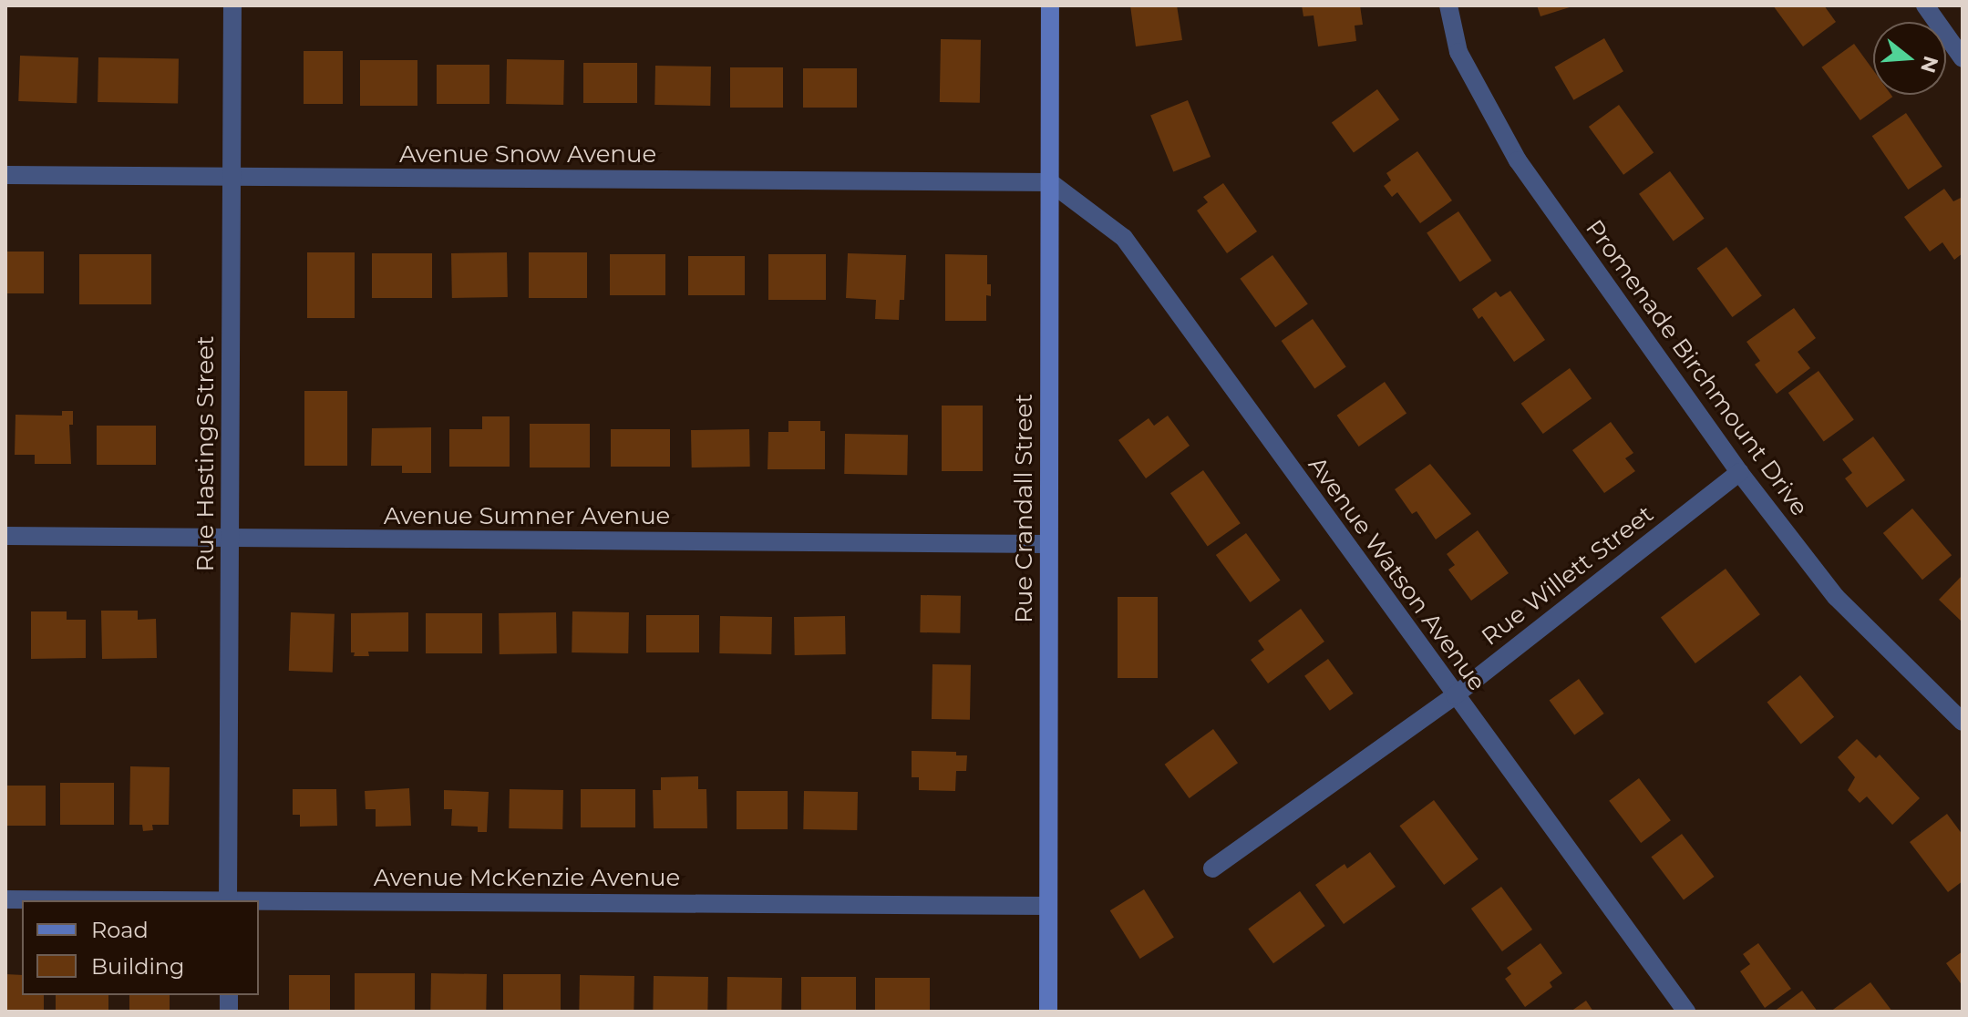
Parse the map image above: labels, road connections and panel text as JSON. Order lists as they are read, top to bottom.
{
  "streets": {
    "street": [
      "Avenue Snow Avenue",
      "Promenade Birchmount Drive",
      "Rue Hastings Street",
      "Rue Crandall Street",
      "Avenue Sumner Avenue",
      "Avenue Watson Avenue",
      "Rue Willett Street",
      "Avenue McKenzie Avenue"
    ]
  },
  "crossings": [
    ["Avenue Snow Avenue", "Rue Hastings Street"],
    ["Avenue Snow Avenue", "Rue Crandall Street"],
    ["Avenue Snow Avenue", "Avenue Watson Avenue"],
    ["Promenade Birchmount Drive", "Rue Willett Street"],
    ["Rue Hastings Street", "Avenue Sumner Avenue"],
    ["Rue Crandall Street", "Avenue Sumner Avenue"],
    ["Rue Crandall Street", "Avenue Watson Avenue"],
    ["Rue Crandall Street", "Avenue McKenzie Avenue"],
    ["Avenue Watson Avenue", "Rue Willett Street"]
  ],
  "legend": ["Road", "Building"],
  "north": "right"
}
